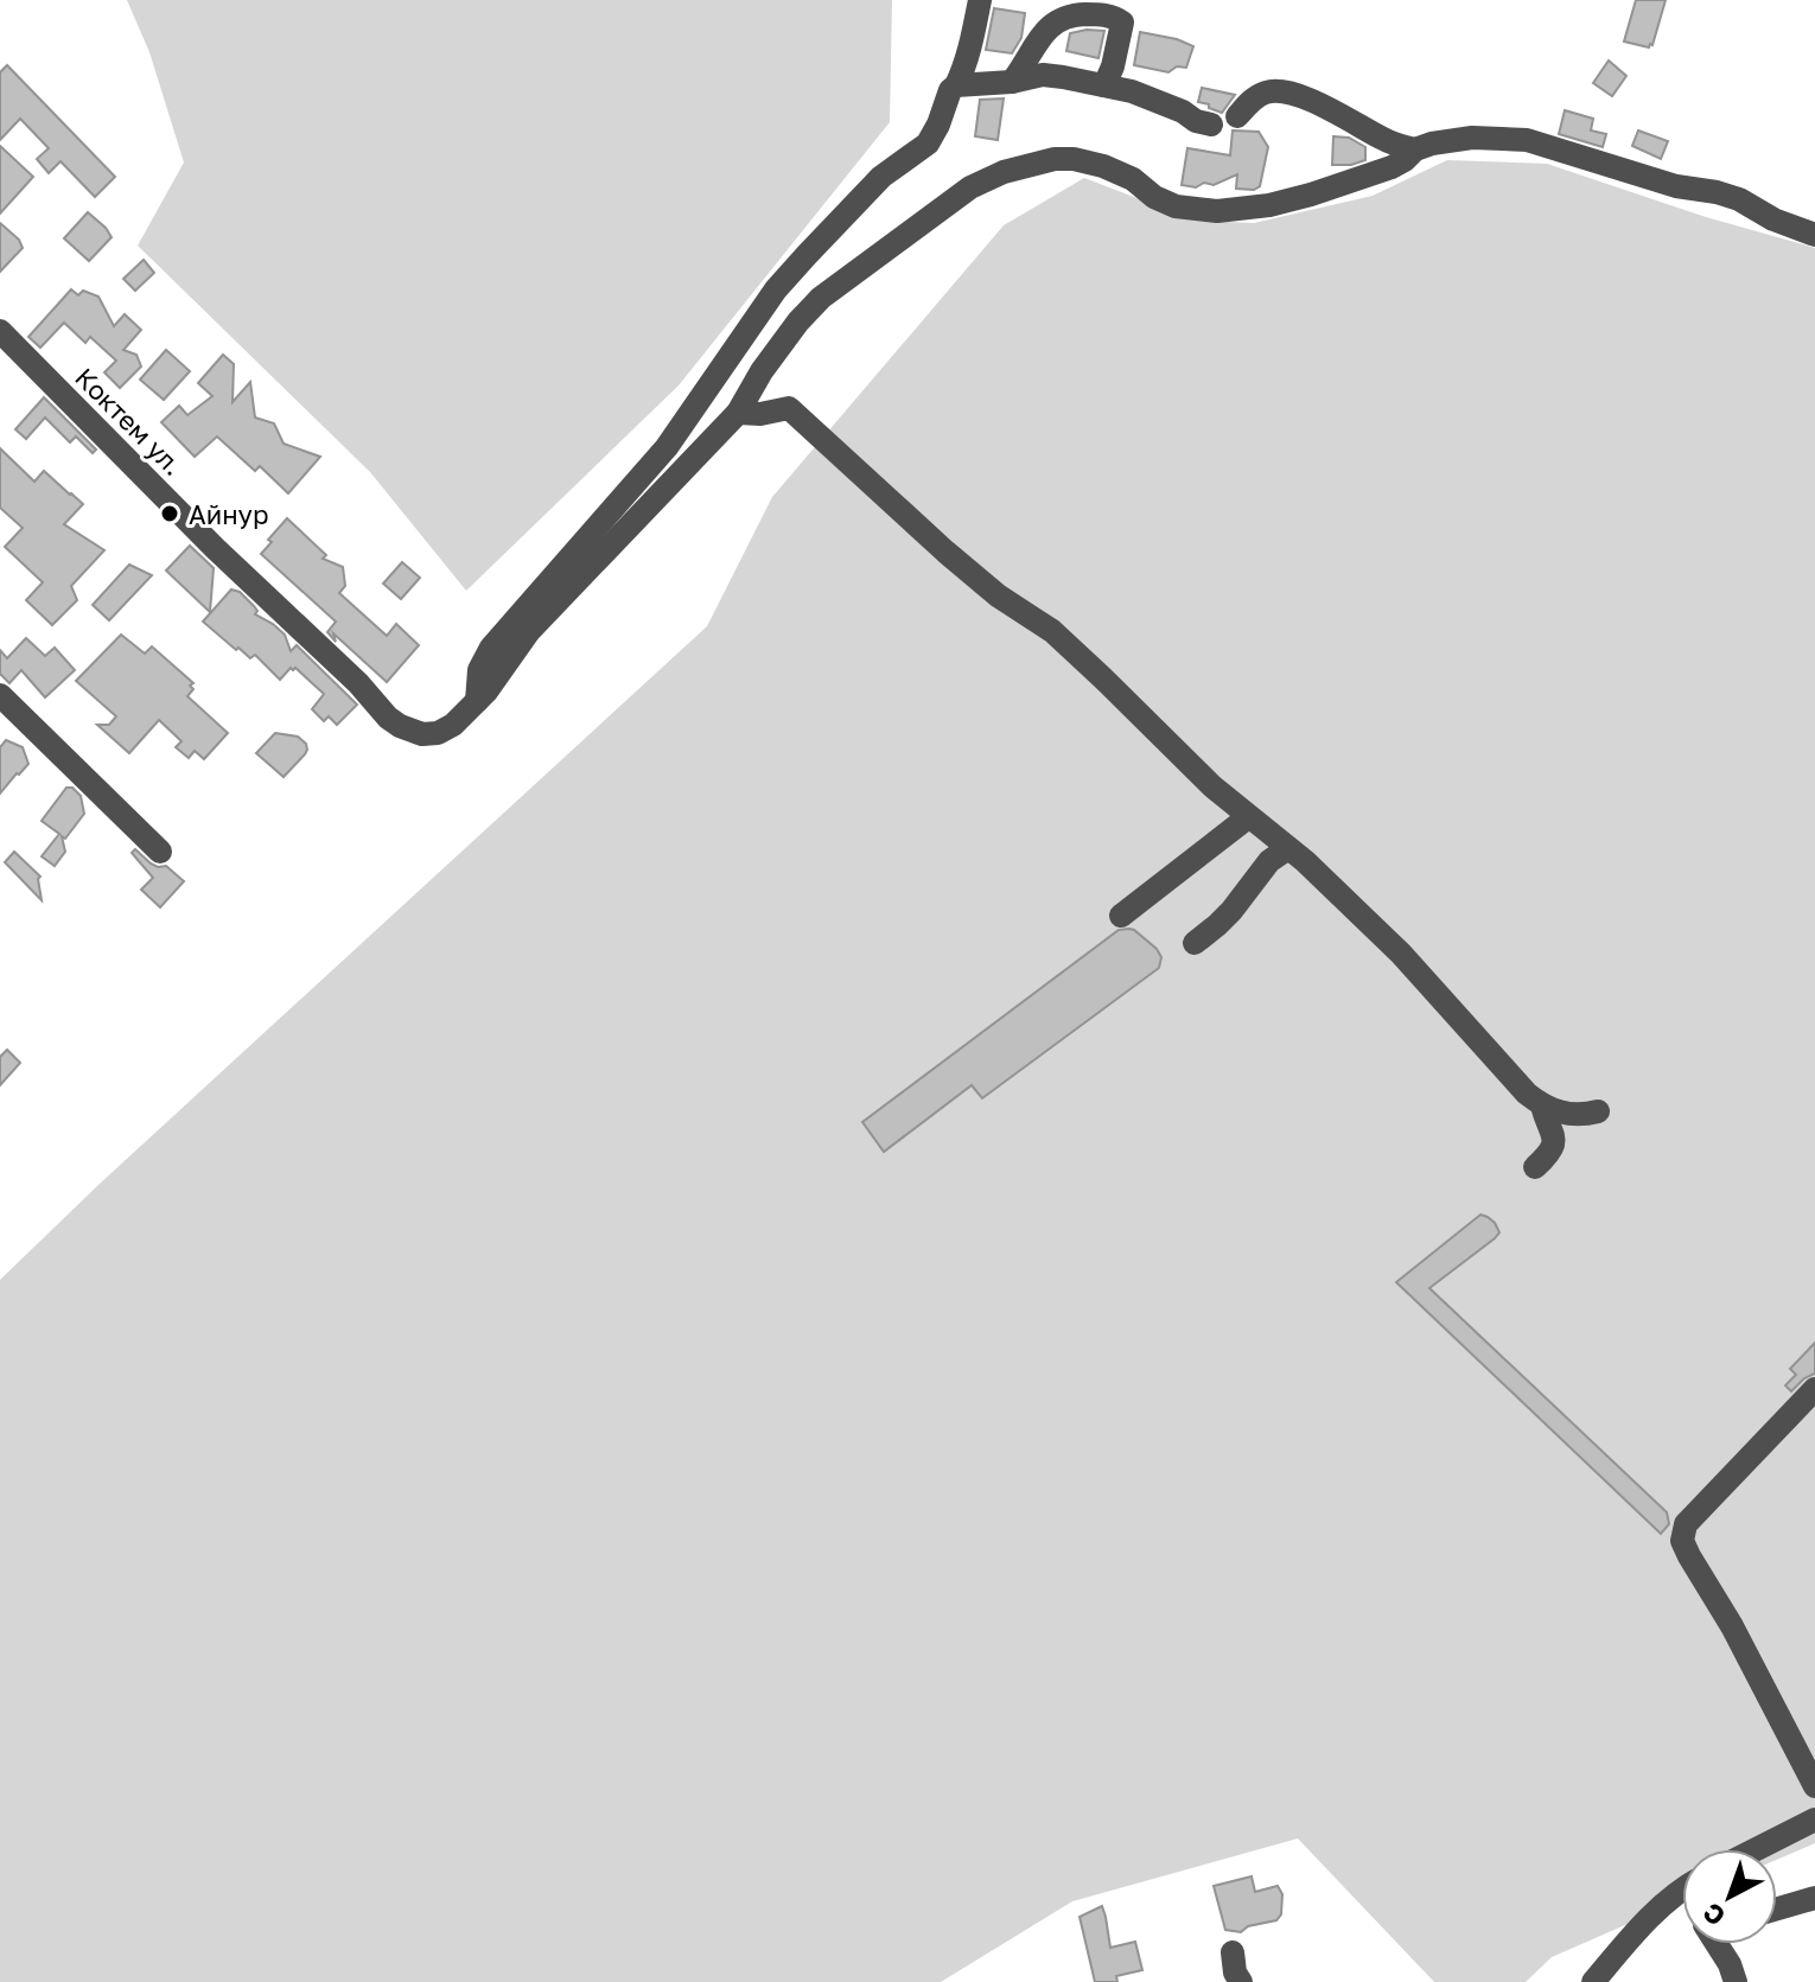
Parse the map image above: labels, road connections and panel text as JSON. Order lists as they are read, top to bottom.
{
  "streets": {
    "street": ["Коктем ул."]
  },
  "places": ["Айнур"],
  "north": "bottom left"
}
